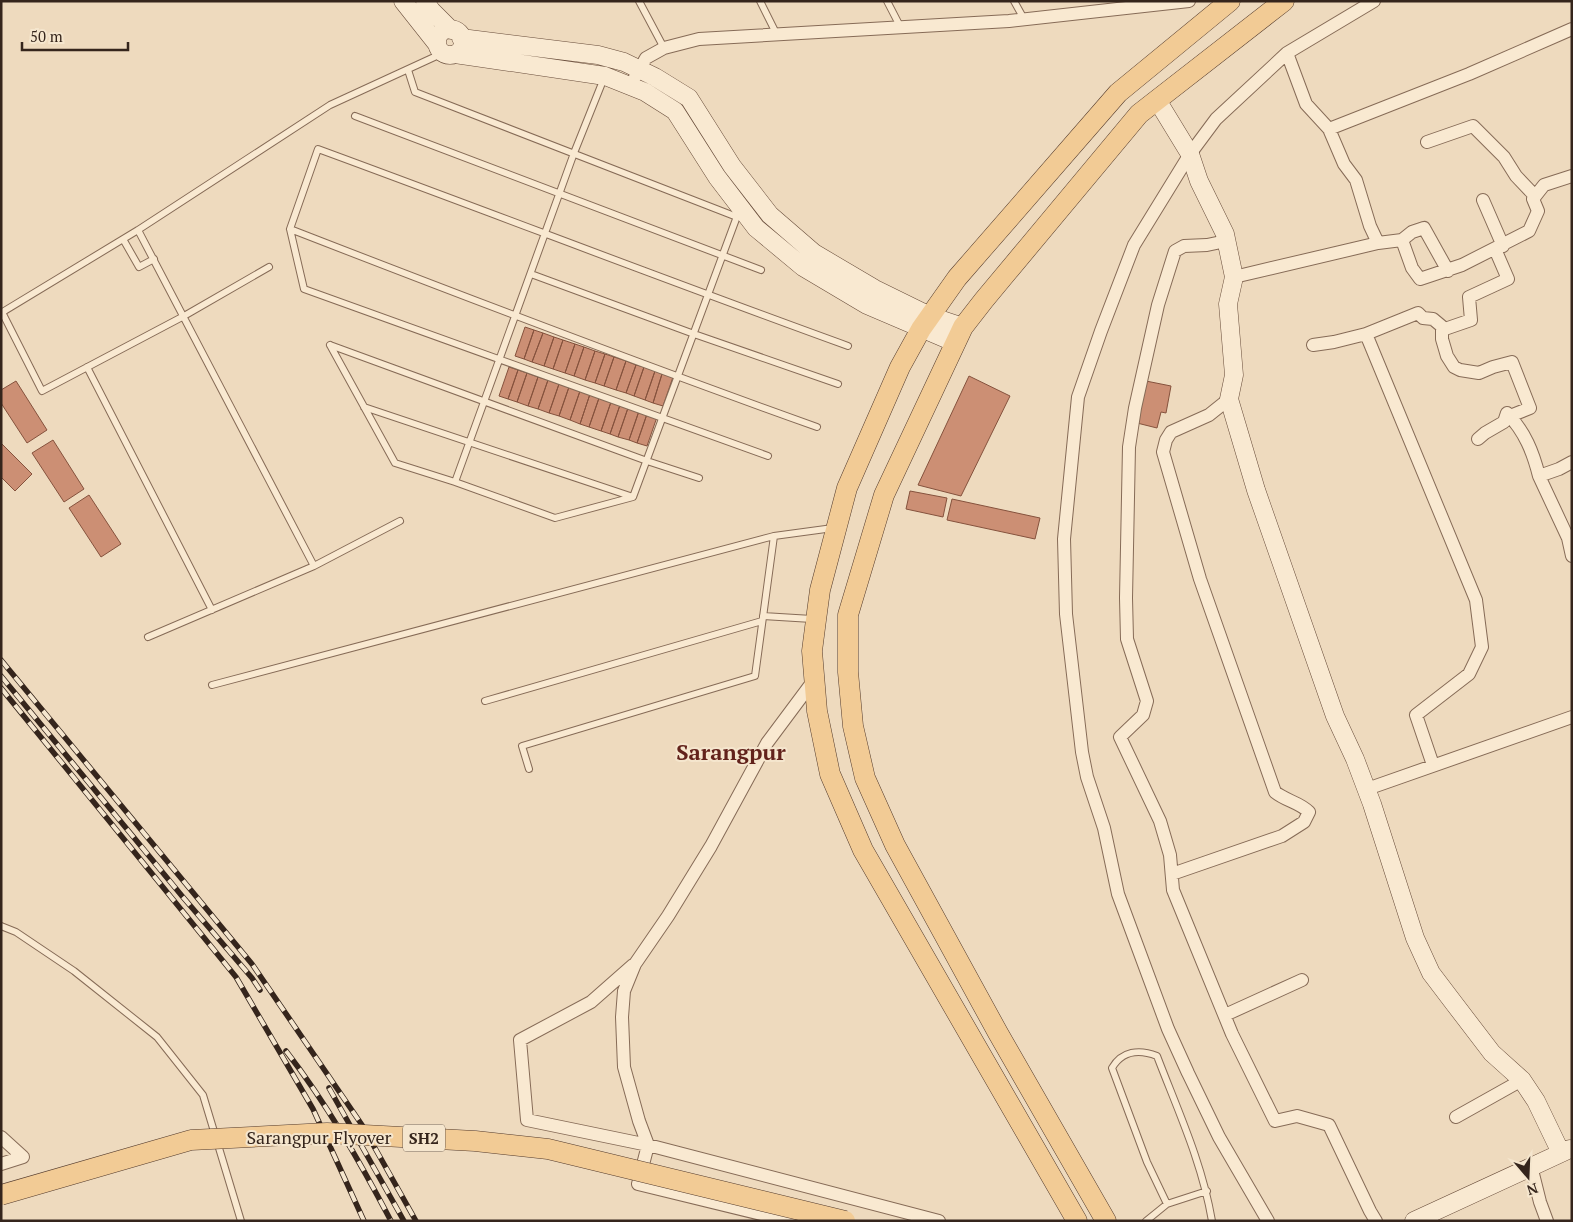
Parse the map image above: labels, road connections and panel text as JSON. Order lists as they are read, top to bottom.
{
  "streets": {
    "main road": ["Sarangpur Flyover", "SH2"]
  },
  "districts": ["Sarangpur"],
  "scale_bar": "50 m",
  "north": "bottom"
}
